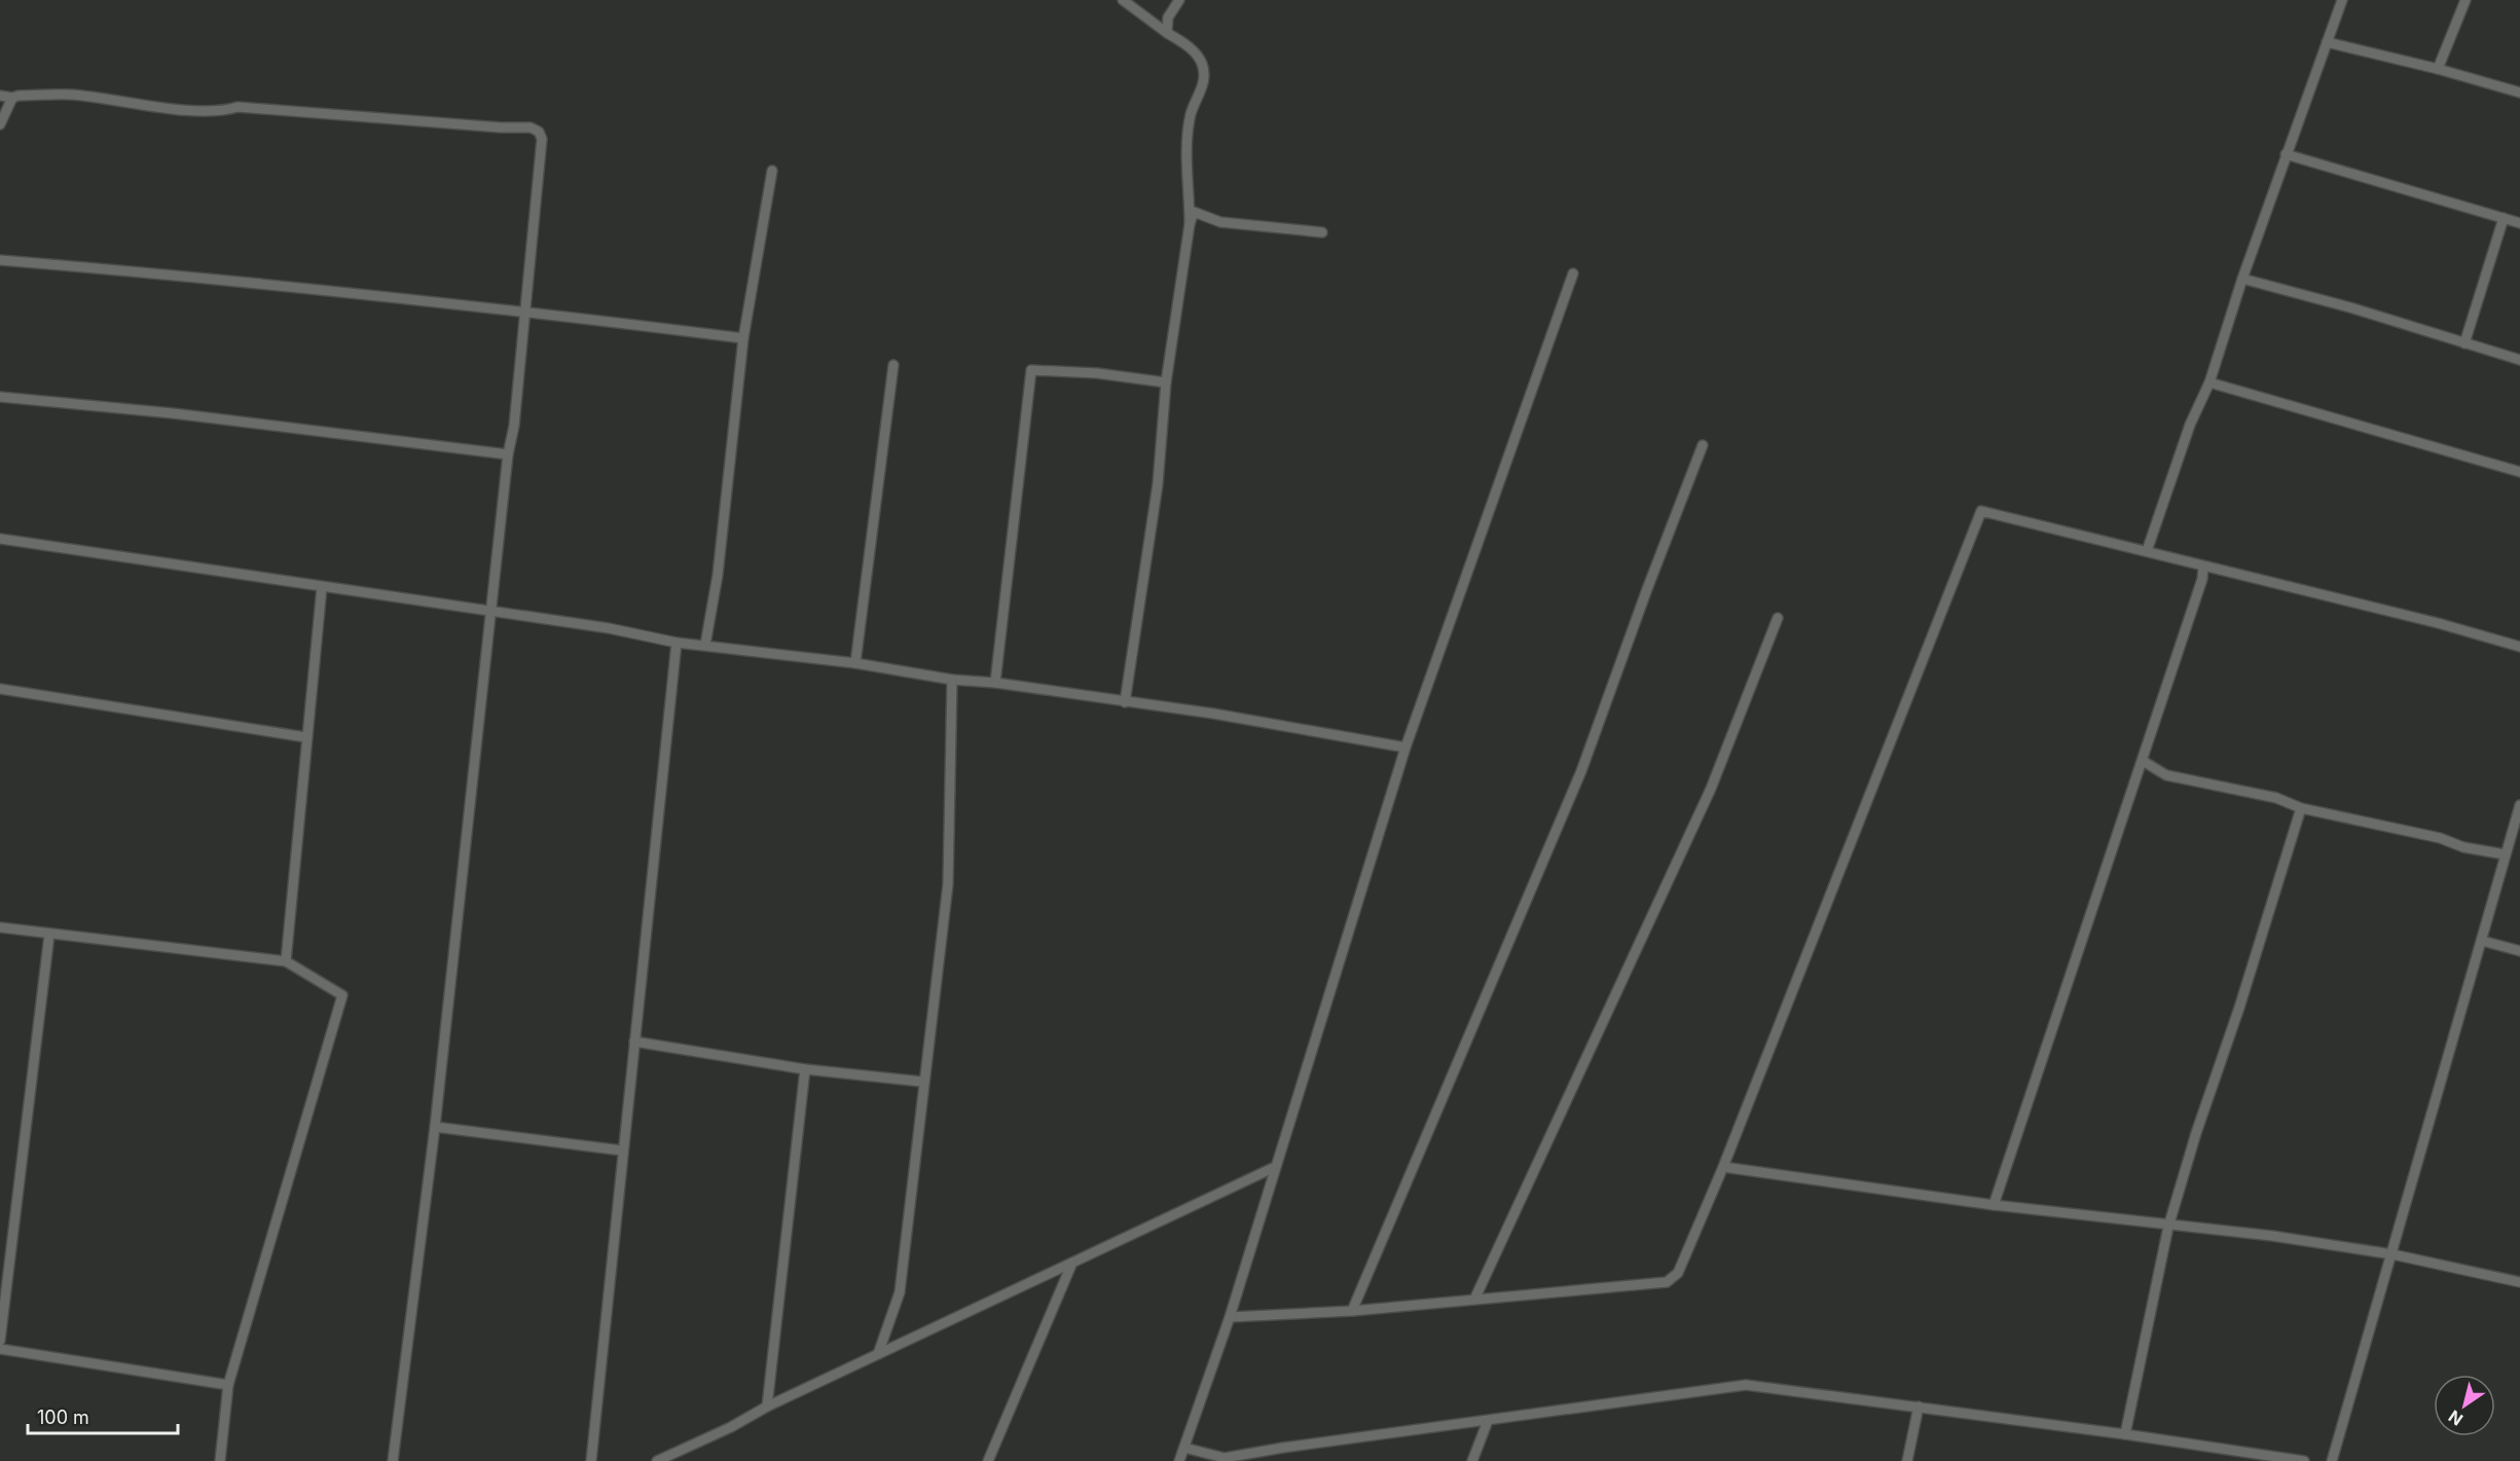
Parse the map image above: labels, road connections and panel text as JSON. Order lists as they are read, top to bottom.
{
  "scale_bar": "100 m",
  "north": "bottom left"
}
